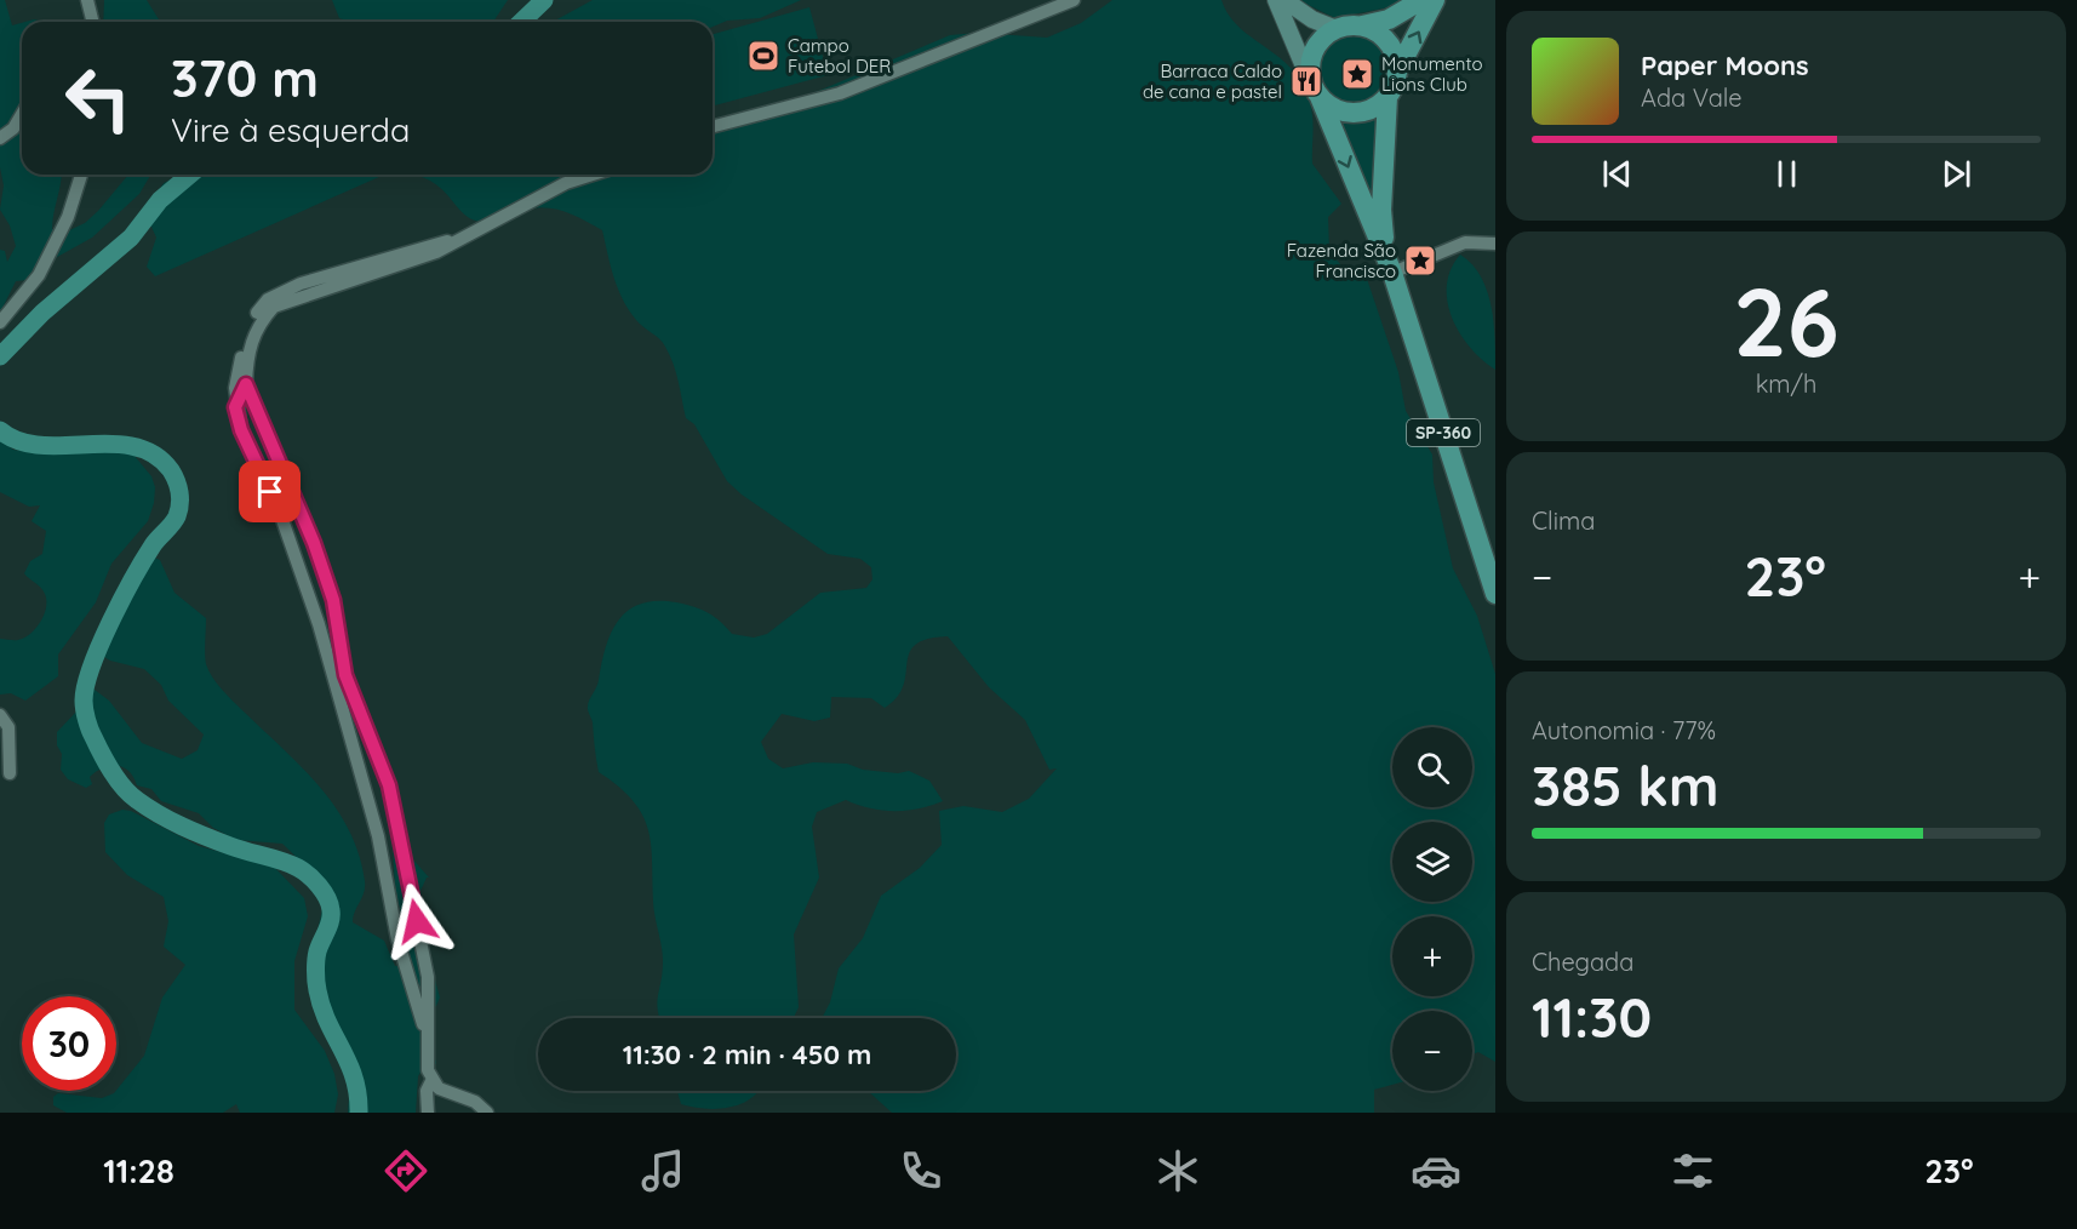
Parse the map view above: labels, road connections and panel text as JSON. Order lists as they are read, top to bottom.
{
  "streets": {
    "main road": ["SP-360"]
  },
  "places": {
    "sports": ["Campo Futebol DER"],
    "place": ["Monumento Lions Club", "Fazenda São Francisco"],
    "restaurant": ["Barraca Caldo de cana e pastel"]
  },
  "page": {
    "turn": ["370 m", "Vire à esquerda"],
    "song": ["Paper Moons", "Ada Vale"],
    "tile": [
      ["26", "km/h"],
      "Clima",
      ["Autonomia · 77%", "385 km"],
      ["Chegada", "11:30"]
    ],
    "heat": ["−", "23°", "+"],
    "map_buttons": ["+", "−"],
    "limit": "30",
    "trip": "11:30 · 2 min · 450 m",
    "tabs": ["11:28", "23°"]
  }
}
